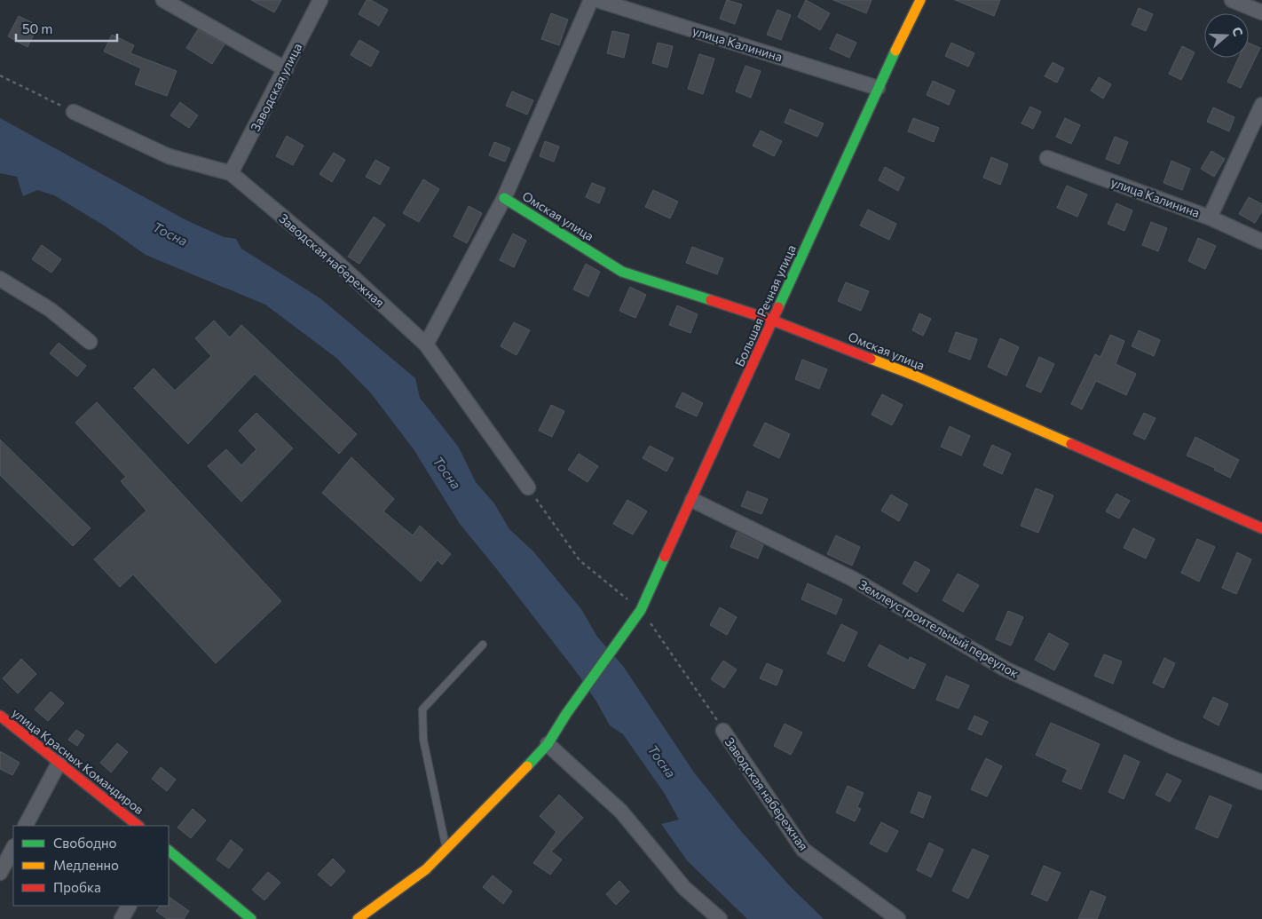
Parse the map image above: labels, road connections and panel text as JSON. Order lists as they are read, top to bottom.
{
  "streets": {
    "street": [
      "улица Калинина",
      "Заводская улица",
      "Омская улица",
      "Заводская набережная",
      "Большая Речная улица",
      "Землеустроительный переулок",
      "улица Красных Командиров"
    ]
  },
  "crossings": [
    ["улица Калинина", "Большая Речная улица"],
    ["Заводская улица", "Заводская набережная"],
    ["Омская улица", "Большая Речная улица"],
    ["Большая Речная улица", "Землеустроительный переулок"]
  ],
  "water": ["Тосна"],
  "legend": ["Свободно", "Медленно", "Пробка"],
  "scale_bar": "50 m",
  "north": "right"
}
